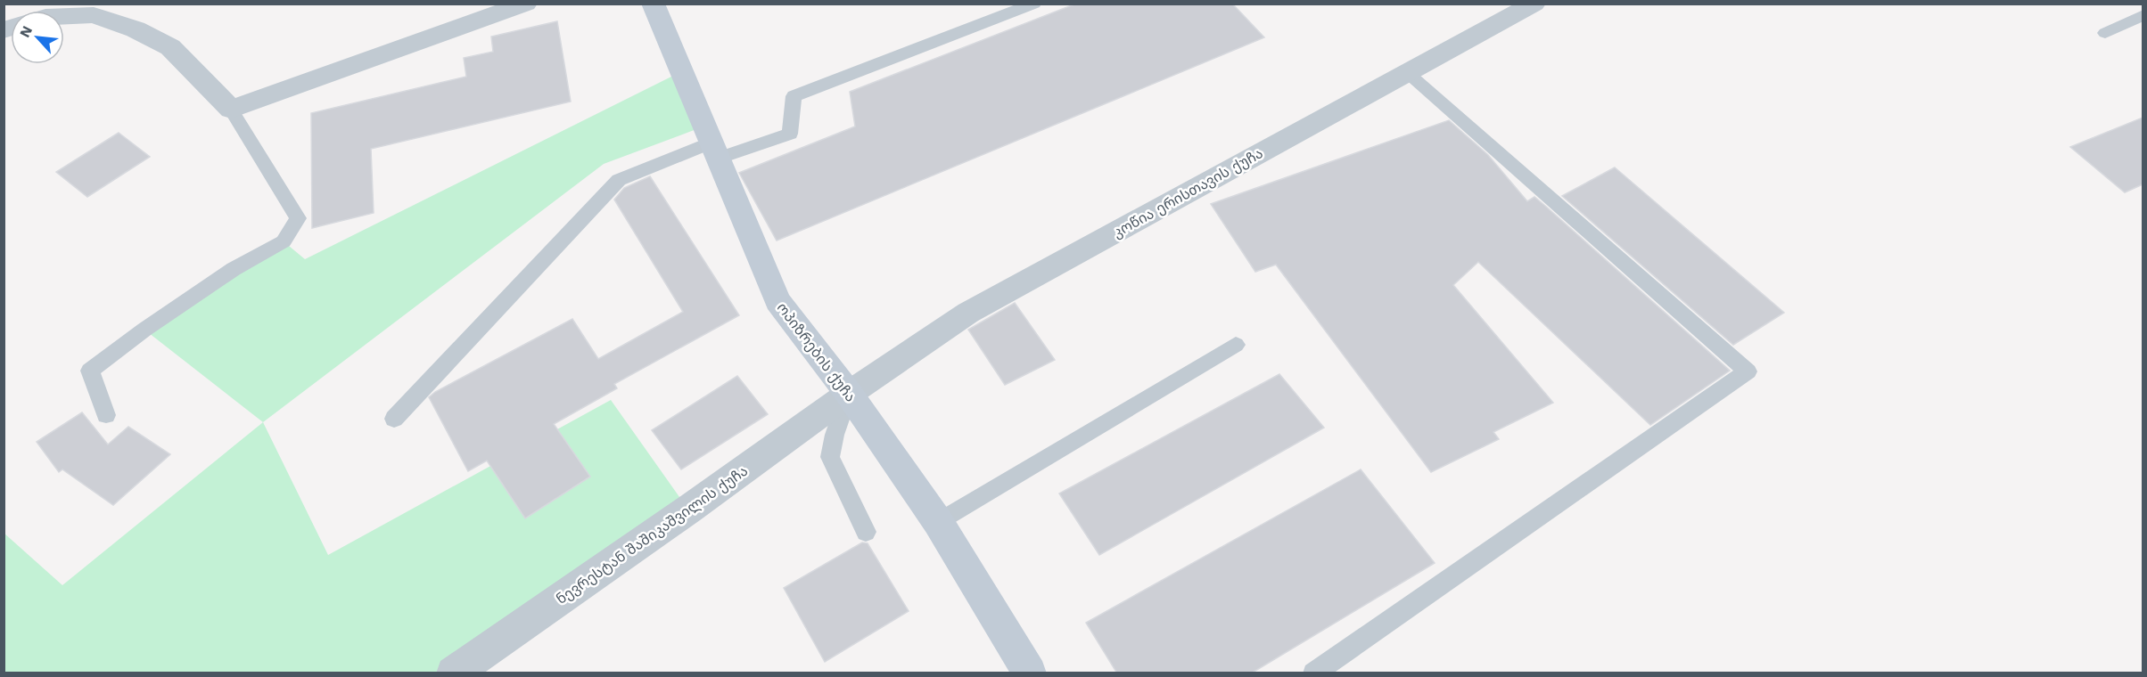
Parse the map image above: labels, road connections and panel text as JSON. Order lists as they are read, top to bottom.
{
  "streets": {
    "street": ["კოწია ერისთავის ქუჩა", "ოპიზრების ქუჩა", "ნევრესტან შაშიკაშვილის ქუჩა"]
  },
  "crossings": [
    ["კოწია ერისთავის ქუჩა", "ოპიზრების ქუჩა"],
    ["კოწია ერისთავის ქუჩა", "ნევრესტან შაშიკაშვილის ქუჩა"],
    ["ოპიზრების ქუჩა", "ნევრესტან შაშიკაშვილის ქუჩა"]
  ],
  "north": "top left"
}
